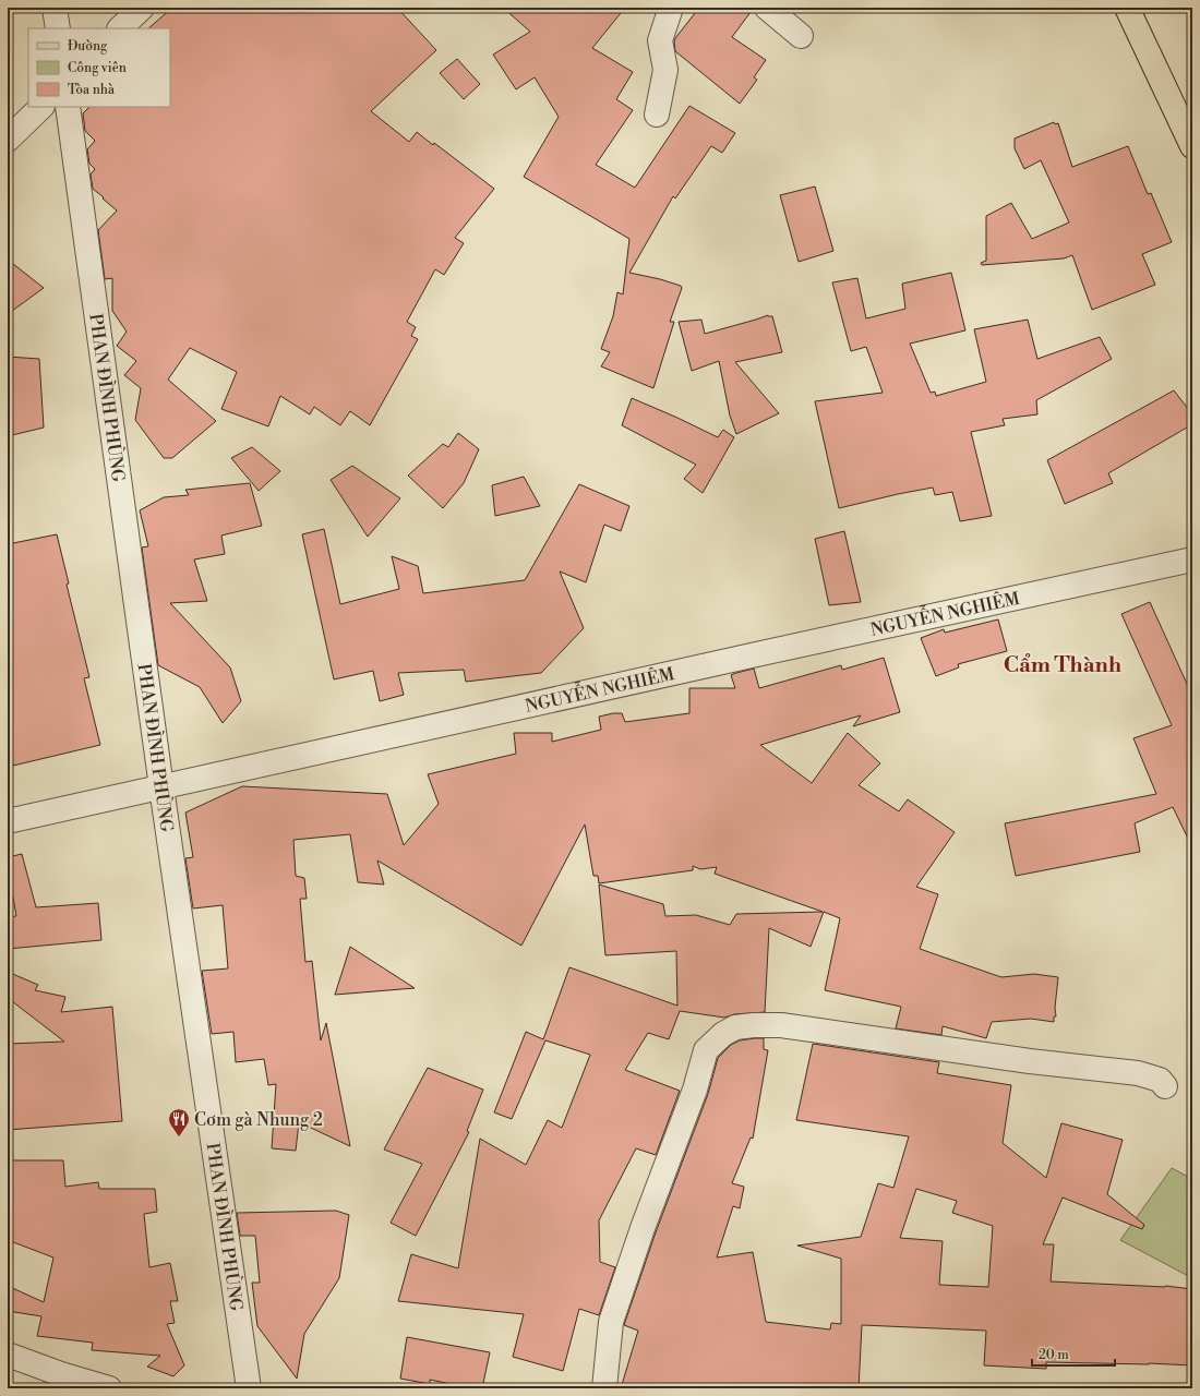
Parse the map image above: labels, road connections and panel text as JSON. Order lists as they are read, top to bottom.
{
  "streets": {
    "street": ["PHAN ĐÌNH PHÙNG", "NGUYỄN NGHIÊM"]
  },
  "crossings": [
    ["PHAN ĐÌNH PHÙNG", "NGUYỄN NGHIÊM"]
  ],
  "districts": ["Cẩm Thành"],
  "places": {
    "restaurant": ["Cơm gà Nhung 2"]
  },
  "legend": ["Đường", "Công viên", "Tòa nhà"],
  "scale_bar": "20 m"
}
